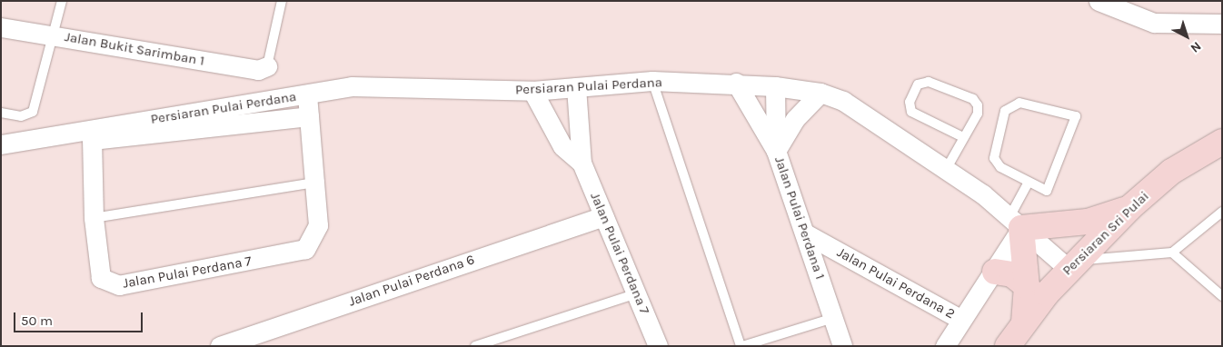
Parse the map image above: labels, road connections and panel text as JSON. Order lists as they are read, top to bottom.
{
  "streets": {
    "street": [
      "Jalan Bukit Sarimban 1",
      "Persiaran Pulai Perdana",
      "Jalan Pulai Perdana 1",
      "Persiaran Sri Pulai",
      "Jalan Pulai Perdana 7",
      "Jalan Pulai Perdana 6",
      "Jalan Pulai Perdana 2"
    ]
  },
  "crossings": [
    ["Persiaran Pulai Perdana", "Jalan Pulai Perdana 1"],
    ["Persiaran Pulai Perdana", "Persiaran Sri Pulai"],
    ["Persiaran Pulai Perdana", "Jalan Pulai Perdana 7"],
    ["Jalan Pulai Perdana 1", "Jalan Pulai Perdana 2"],
    ["Jalan Pulai Perdana 7", "Jalan Pulai Perdana 6"]
  ],
  "scale_bar": "50 m",
  "north": "bottom right"
}
